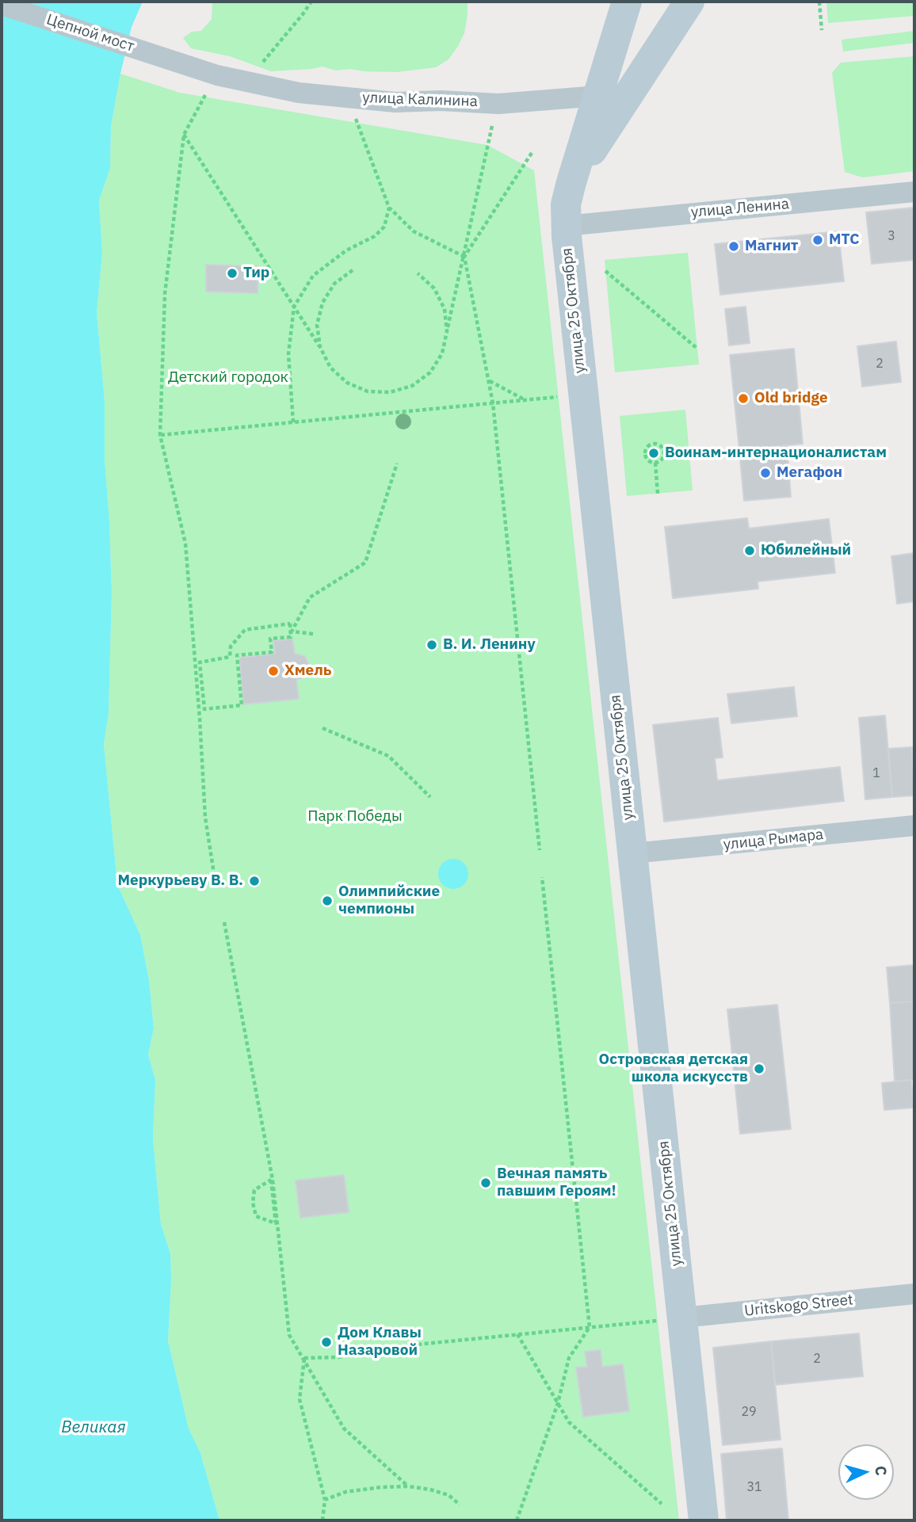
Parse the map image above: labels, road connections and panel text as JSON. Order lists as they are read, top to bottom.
{
  "streets": {
    "main road": ["улица 25 Октября"],
    "street": [
      "Цепной мост",
      "улица Калинина",
      "улица Ленина",
      "улица Рымара",
      "Uritskogo Street"
    ]
  },
  "crossings": [
    ["Цепной мост", "улица Калинина"],
    ["улица Калинина", "улица 25 Октября"],
    ["улица Ленина", "улица 25 Октября"],
    ["улица 25 Октября", "улица Рымара"],
    ["улица 25 Октября", "Uritskogo Street"]
  ],
  "water": ["Великая"],
  "parks": ["Детский городок", "Парк Победы"],
  "places": [
    "МТС",
    "Магнит",
    "Тир",
    "Old bridge",
    "Воинам-интернационалистам",
    "Мегафон",
    "Юбилейный",
    "В. И. Ленину",
    "Хмель",
    "Меркурьеву В. В.",
    "Олимпийские чемпионы",
    "Островская детская школа искусств",
    "Вечная память павшим Героям!",
    "Дом Клавы Назаровой"
  ],
  "house_numbers": [
    "3",
    "2",
    "1",
    "2",
    "29",
    "31"
  ],
  "north": "right"
}
